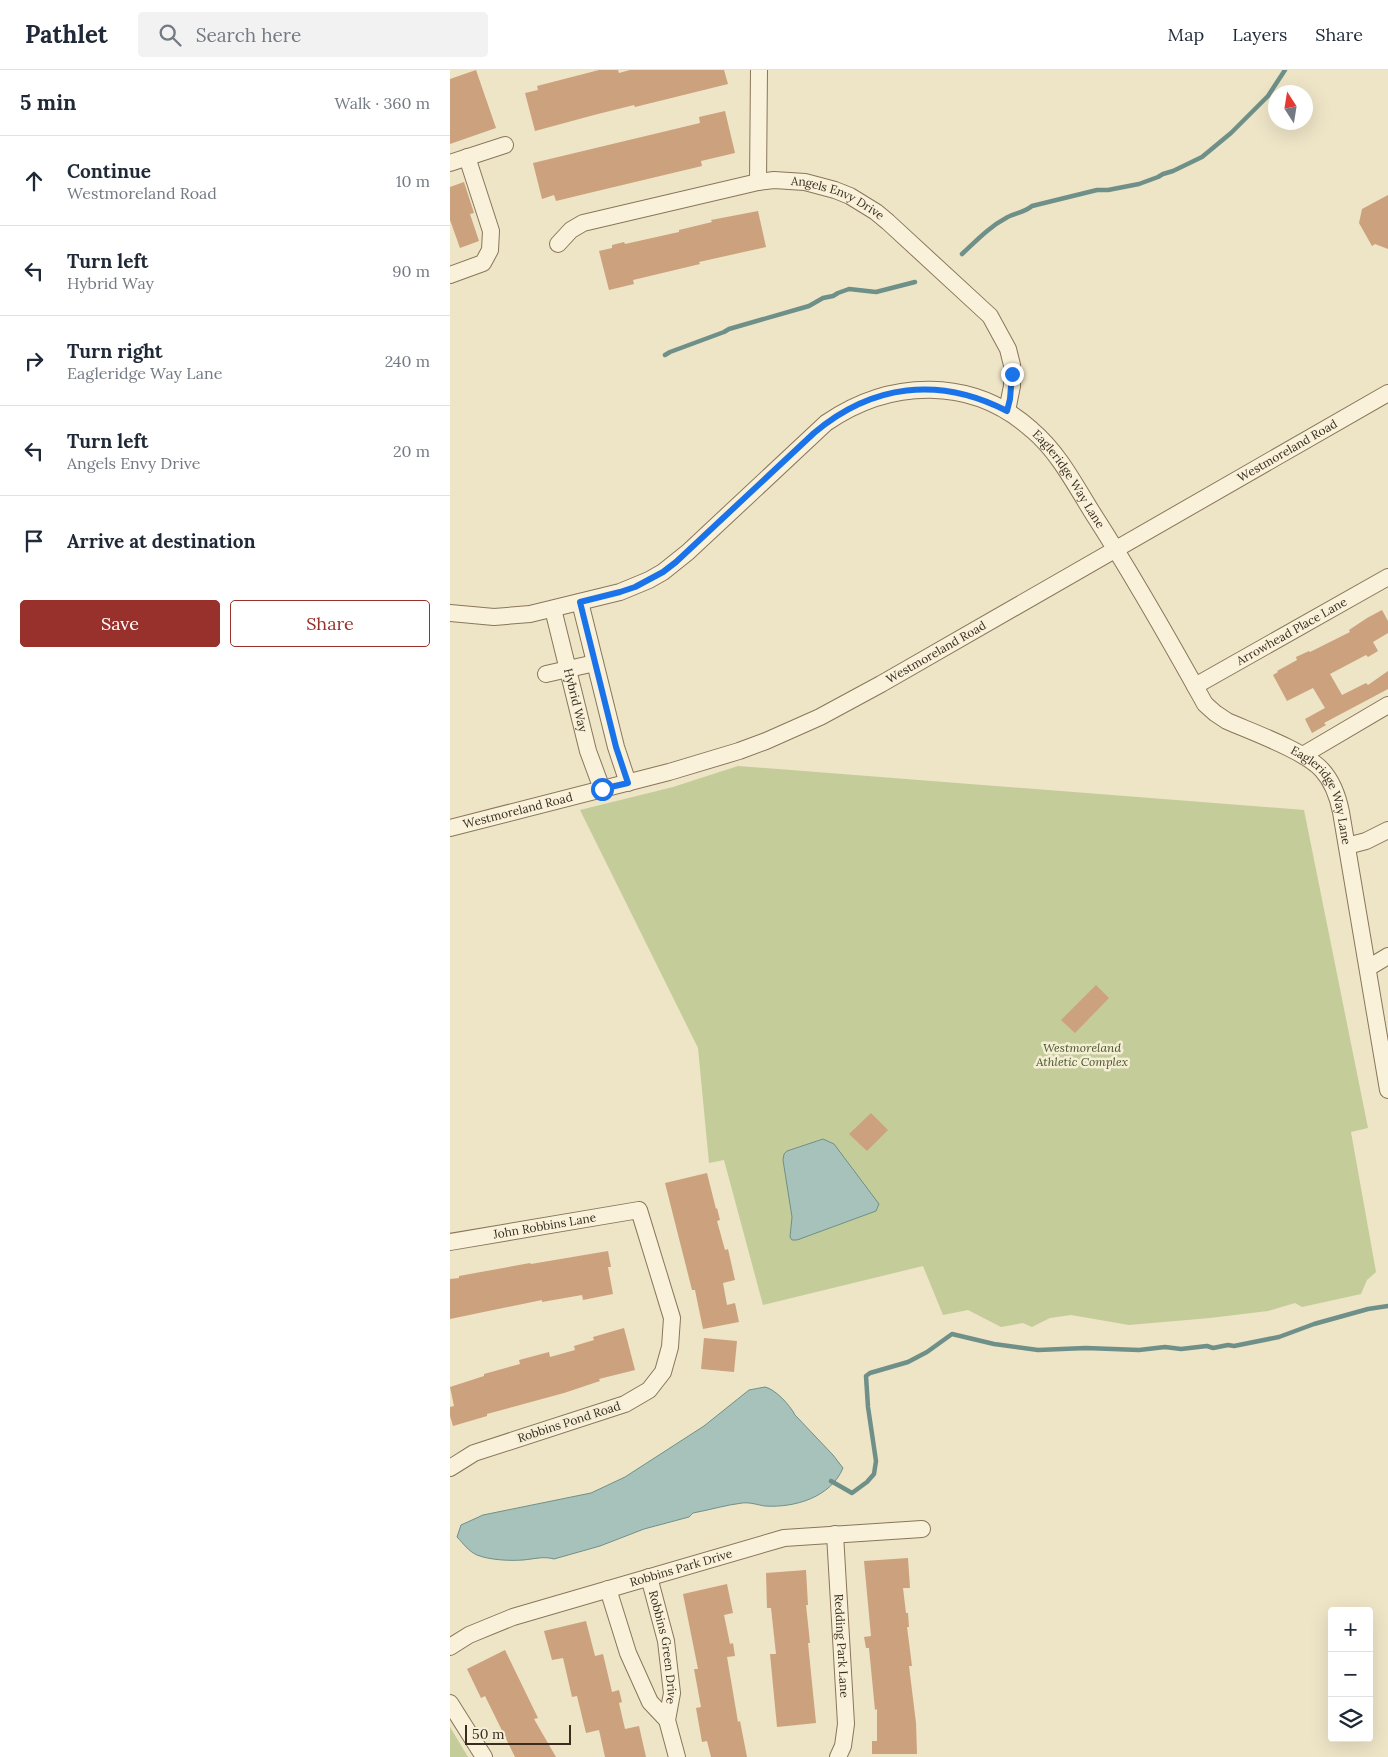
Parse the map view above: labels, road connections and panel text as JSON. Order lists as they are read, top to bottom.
{
  "streets": {
    "street": [
      "Angels Envy Drive",
      "Westmoreland Road",
      "Eagleridge Way Lane",
      "Arrowhead Place Lane",
      "Hybrid Way",
      "John Robbins Lane",
      "Robbins Pond Road",
      "Robbins Park Drive",
      "Redding Park Lane",
      "Robbins Green Drive"
    ]
  },
  "crossings": [
    ["Angels Envy Drive", "Eagleridge Way Lane"],
    ["Westmoreland Road", "Eagleridge Way Lane"],
    ["Westmoreland Road", "Hybrid Way"],
    ["Eagleridge Way Lane", "Arrowhead Place Lane"],
    ["Eagleridge Way Lane", "Hybrid Way"],
    ["John Robbins Lane", "Robbins Pond Road"],
    ["Robbins Park Drive", "Redding Park Lane"],
    ["Robbins Park Drive", "Robbins Green Drive"]
  ],
  "parks": ["Westmoreland Athletic Complex"],
  "scale_bar": "50 m",
  "north": "top",
  "page": {
    "header": "Pathlet",
    "search": "Search here",
    "nav": ["Map", "Layers", "Share"],
    "heading": ["5 min", "Walk · 360 m"],
    "list": [
      ["Continue", "Westmoreland Road", "10 m"],
      ["Turn left", "Hybrid Way", "90 m"],
      ["Turn right", "Eagleridge Way Lane", "240 m"],
      ["Turn left", "Angels Envy Drive", "20 m"],
      "Arrive at destination"
    ],
    "buttons": ["Save", "Share"],
    "map_buttons": ["+", "−"],
    "scale": "50 m"
  }
}
